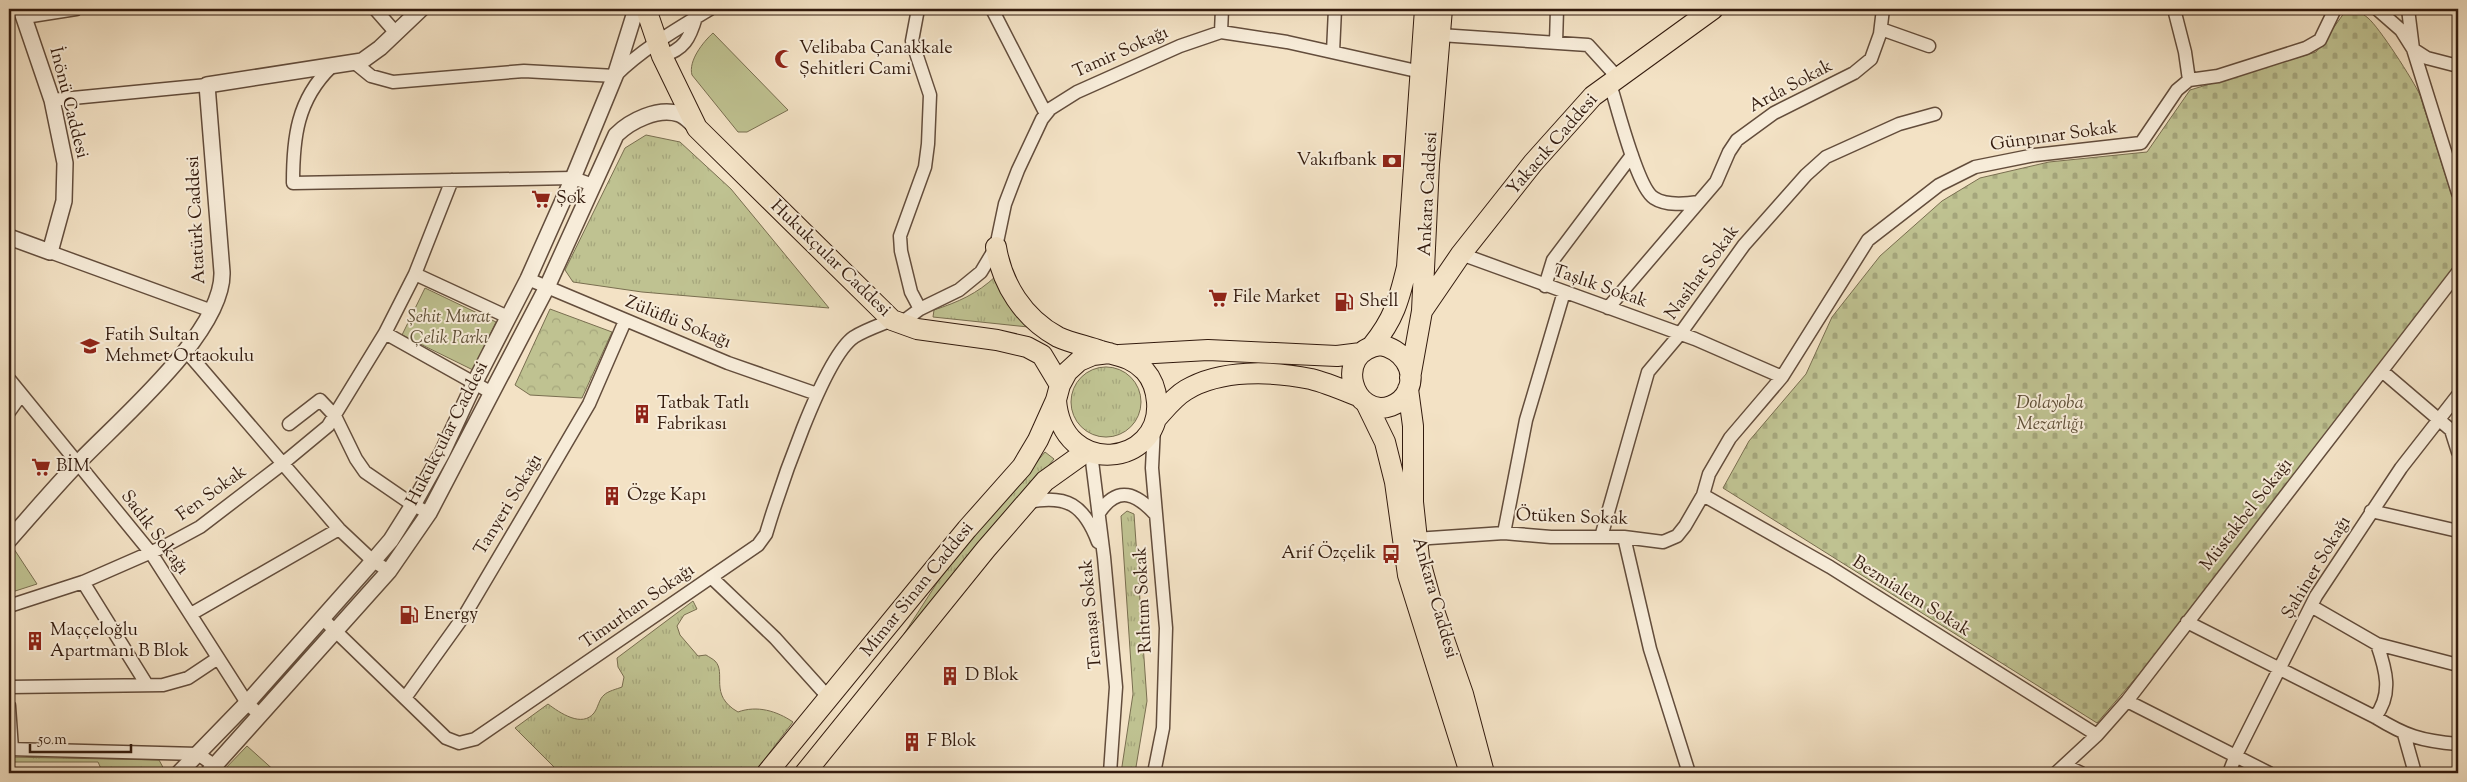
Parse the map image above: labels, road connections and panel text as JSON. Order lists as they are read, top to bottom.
{
  "streets": {
    "main road": [
      "Yakacık Caddesi",
      "Ankara Caddesi",
      "Hukukçular Caddesi",
      "Mimar Sinan Caddesi"
    ],
    "street": [
      "Tamir Sokağı",
      "Arda Sokak",
      "İnönü Caddesi",
      "Günpınar Sokak",
      "Atatürk Caddesi",
      "Nasihat Sokak",
      "Taşlık Sokak",
      "Zülüflü Sokağı",
      "Fen Sokak",
      "Tanyeri Sokağı",
      "Müstakbel Sokağı",
      "Ötüken Sokak",
      "Sadık Sokağı",
      "Şahiner Sokağı",
      "Bezmialem Sokak",
      "Rıhtım Sokak",
      "Timurhan Sokağı",
      "Temaşa Sokak"
    ]
  },
  "crossings": [
    ["Tamir Sokağı", "Ankara Caddesi"],
    ["Tamir Sokağı", "Timurhan Sokağı"],
    ["Arda Sokak", "Taşlık Sokak"],
    ["Günpınar Sokak", "Taşlık Sokak"],
    ["Günpınar Sokak", "Ötüken Sokak"],
    ["Günpınar Sokak", "Bezmialem Sokak"],
    ["Yakacık Caddesi", "Ankara Caddesi"],
    ["Yakacık Caddesi", "Taşlık Sokak"],
    ["Ankara Caddesi", "Ötüken Sokak"],
    ["Atatürk Caddesi", "Sadık Sokağı"],
    ["Hukukçular Caddesi", "Zülüflü Sokağı"],
    ["Hukukçular Caddesi", "Sadık Sokağı"],
    ["Hukukçular Caddesi", "Mimar Sinan Caddesi"],
    ["Hukukçular Caddesi", "Rıhtım Sokak"],
    ["Hukukçular Caddesi", "Timurhan Sokağı"],
    ["Hukukçular Caddesi", "Temaşa Sokak"],
    ["Nasihat Sokak", "Taşlık Sokak"],
    ["Nasihat Sokak", "Ötüken Sokak"],
    ["Zülüflü Sokağı", "Tanyeri Sokağı"],
    ["Zülüflü Sokağı", "Timurhan Sokağı"],
    ["Fen Sokak", "Sadık Sokağı"],
    ["Tanyeri Sokağı", "Timurhan Sokağı"],
    ["Müstakbel Sokağı", "Bezmialem Sokak"],
    ["Ötüken Sokak", "Bezmialem Sokak"],
    ["Mimar Sinan Caddesi", "Rıhtım Sokak"],
    ["Mimar Sinan Caddesi", "Temaşa Sokak"],
    ["Rıhtım Sokak", "Temaşa Sokak"]
  ],
  "parks": ["Şehit Murat Çelik Parkı", "Dolayoba Mezarlığı"],
  "places": {
    "mosque": ["Velibaba Çanakkale Şehitleri Cami"],
    "bank": ["Vakıfbank"],
    "supermarket": ["Şok", "File Market", "BİM"],
    "fuel station": ["Shell", "Energy"],
    "school or university": ["Fatih Sultan Mehmet Ortaokulu"],
    "building": [
      "Tatbak Tatlı Fabrikası",
      "Özge Kapı",
      "Maççeloğlu Apartmanı B Blok",
      "D Blok",
      "F Blok"
    ],
    "bus stop": ["Arif Özçelik"]
  },
  "scale_bar": "50 m"
}
